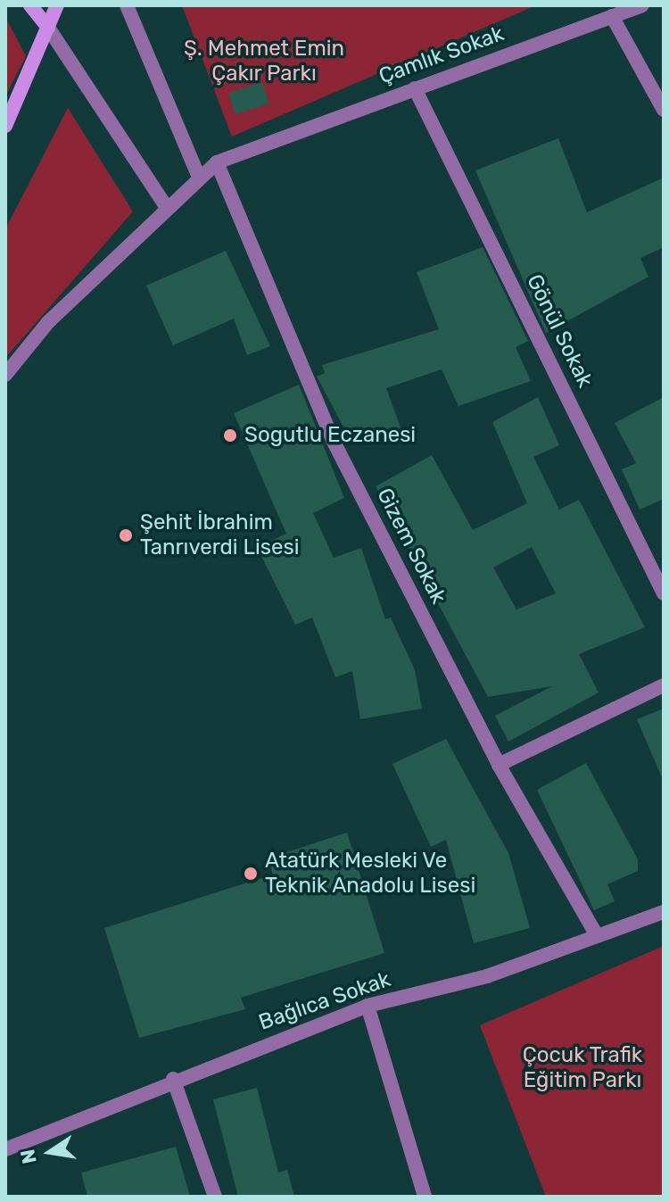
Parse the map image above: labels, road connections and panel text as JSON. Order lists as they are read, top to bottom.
{
  "streets": {
    "street": [
      "Çamlık Sokak",
      "Gönül Sokak",
      "Gizem Sokak",
      "Bağlıca Sokak"
    ]
  },
  "crossings": [
    ["Çamlık Sokak", "Gönül Sokak"],
    ["Çamlık Sokak", "Gizem Sokak"],
    ["Gizem Sokak", "Bağlıca Sokak"]
  ],
  "parks": ["Ş. Mehmet Emin Çakır Parkı", "Çocuk Trafik Eğitim Parkı"],
  "places": ["Sogutlu Eczanesi", "Şehit İbrahim Tanrıverdi Lisesi", "Atatürk Mesleki Ve Teknik Anadolu Lisesi"],
  "north": "left"
}
